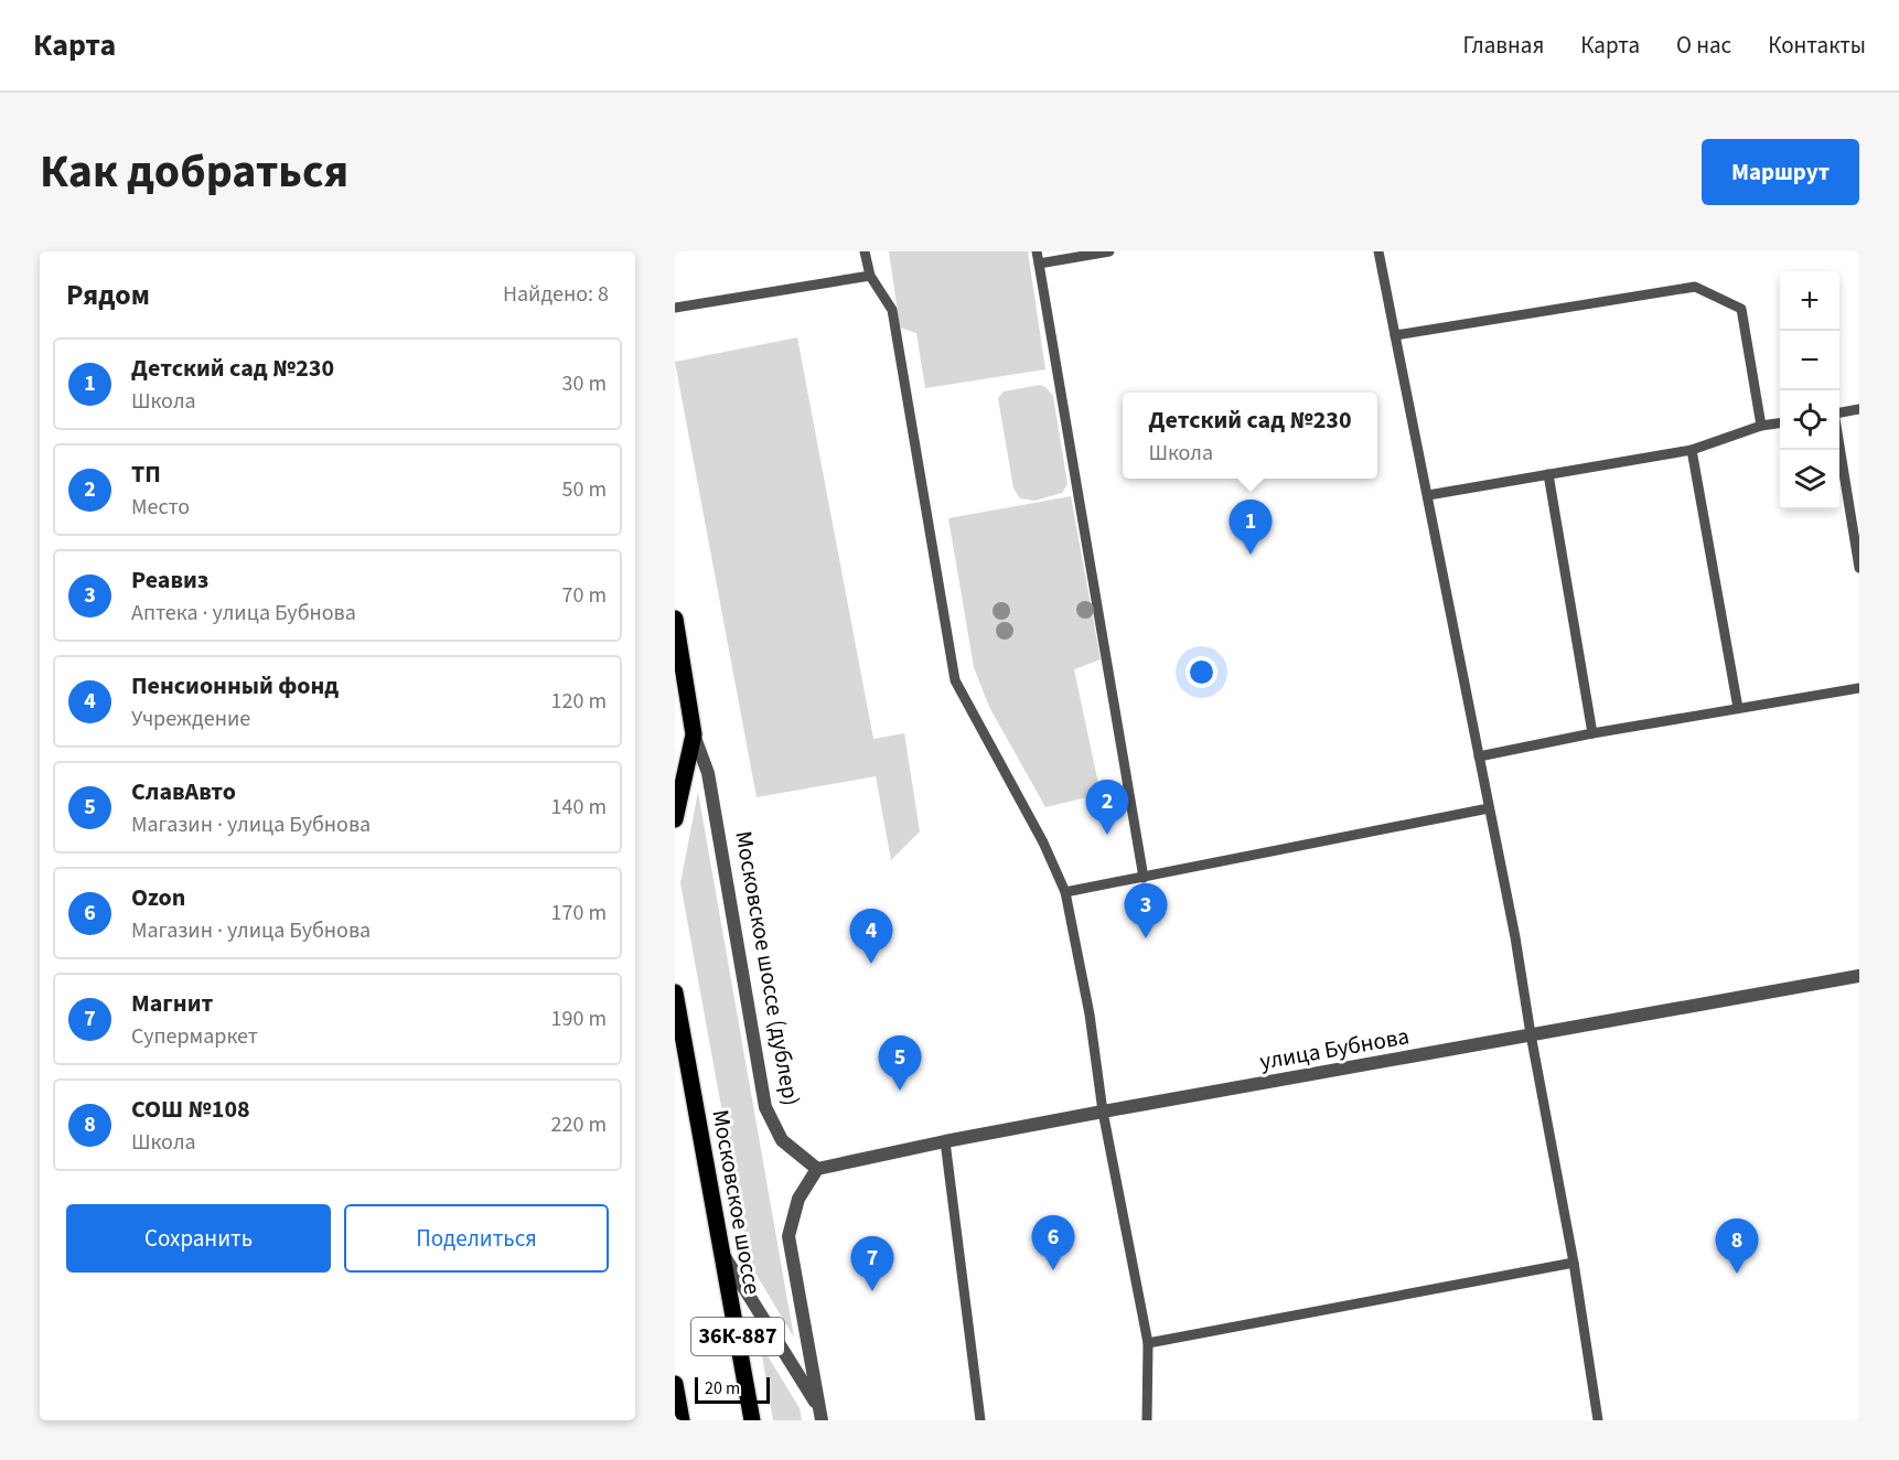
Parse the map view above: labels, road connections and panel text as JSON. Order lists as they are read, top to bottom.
{
  "streets": {
    "main road": ["Московское шоссе (дублер)", "Московское шоссе", "36К-887"],
    "street": ["улица Бубнова"]
  },
  "crossings": [
    ["Московское шоссе (дублер)", "улица Бубнова"]
  ],
  "scale_bar": "20 m",
  "page": {
    "header": "Карта",
    "nav": [
      "Главная",
      "Карта",
      "О нас",
      "Контакты"
    ],
    "title": "Как добраться",
    "buttons": [
      "Маршрут",
      ["Сохранить", "Поделиться"]
    ],
    "heading": ["Рядом", "Найдено: 8"],
    "map_buttons": ["+", "−"],
    "list": [
      {
        "mark": "1",
        "name": "Детский сад №230",
        "note": "Школа",
        "value": "30 m"
      },
      {
        "mark": "2",
        "name": "ТП",
        "note": "Место",
        "value": "50 m"
      },
      {
        "mark": "3",
        "name": "Реавиз",
        "note": "Аптека · улица Бубнова",
        "value": "70 m"
      },
      {
        "mark": "4",
        "name": "Пенсионный фонд",
        "note": "Учреждение",
        "value": "120 m"
      },
      {
        "mark": "5",
        "name": "СлавАвто",
        "note": "Магазин · улица Бубнова",
        "value": "140 m"
      },
      {
        "mark": "6",
        "name": "Ozon",
        "note": "Магазин · улица Бубнова",
        "value": "170 m"
      },
      {
        "mark": "7",
        "name": "Магнит",
        "note": "Супермаркет",
        "value": "190 m"
      },
      {
        "mark": "8",
        "name": "СОШ №108",
        "note": "Школа",
        "value": "220 m"
      }
    ],
    "popup": ["Детский сад №230", "Школа"],
    "pins": [
      "1",
      "2",
      "3",
      "4",
      "5",
      "6",
      "8",
      "7"
    ],
    "scale": "20 m"
  }
}
